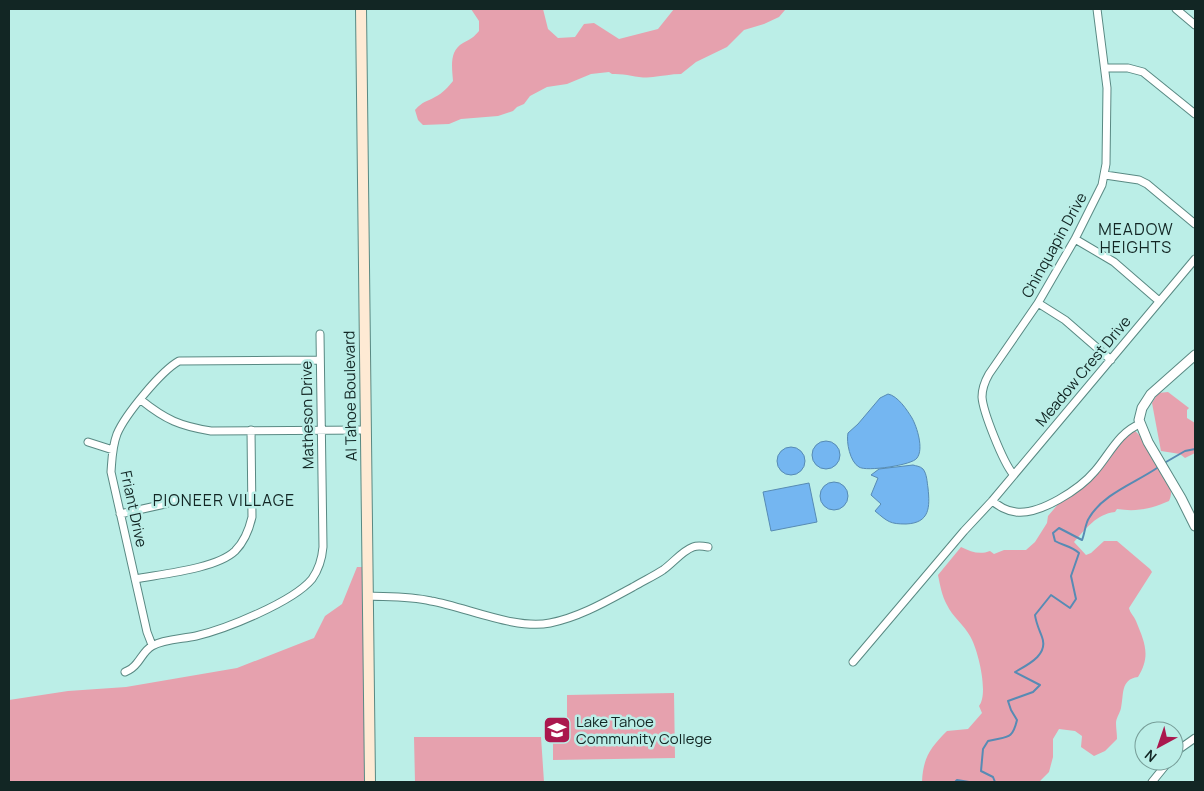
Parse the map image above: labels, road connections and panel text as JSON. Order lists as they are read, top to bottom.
{
  "streets": {
    "main road": ["Al Tahoe Boulevard"],
    "street": [
      "Chinquapin Drive",
      "Meadow Crest Drive",
      "Matheson Drive",
      "Friant Drive"
    ]
  },
  "crossings": [
    ["Chinquapin Drive", "Meadow Crest Drive"],
    ["Matheson Drive", "Friant Drive"]
  ],
  "districts": ["MEADOW HEIGHTS", "PIONEER VILLAGE"],
  "places": {
    "school or university": ["Lake Tahoe Community College"]
  },
  "north": "bottom left"
}
